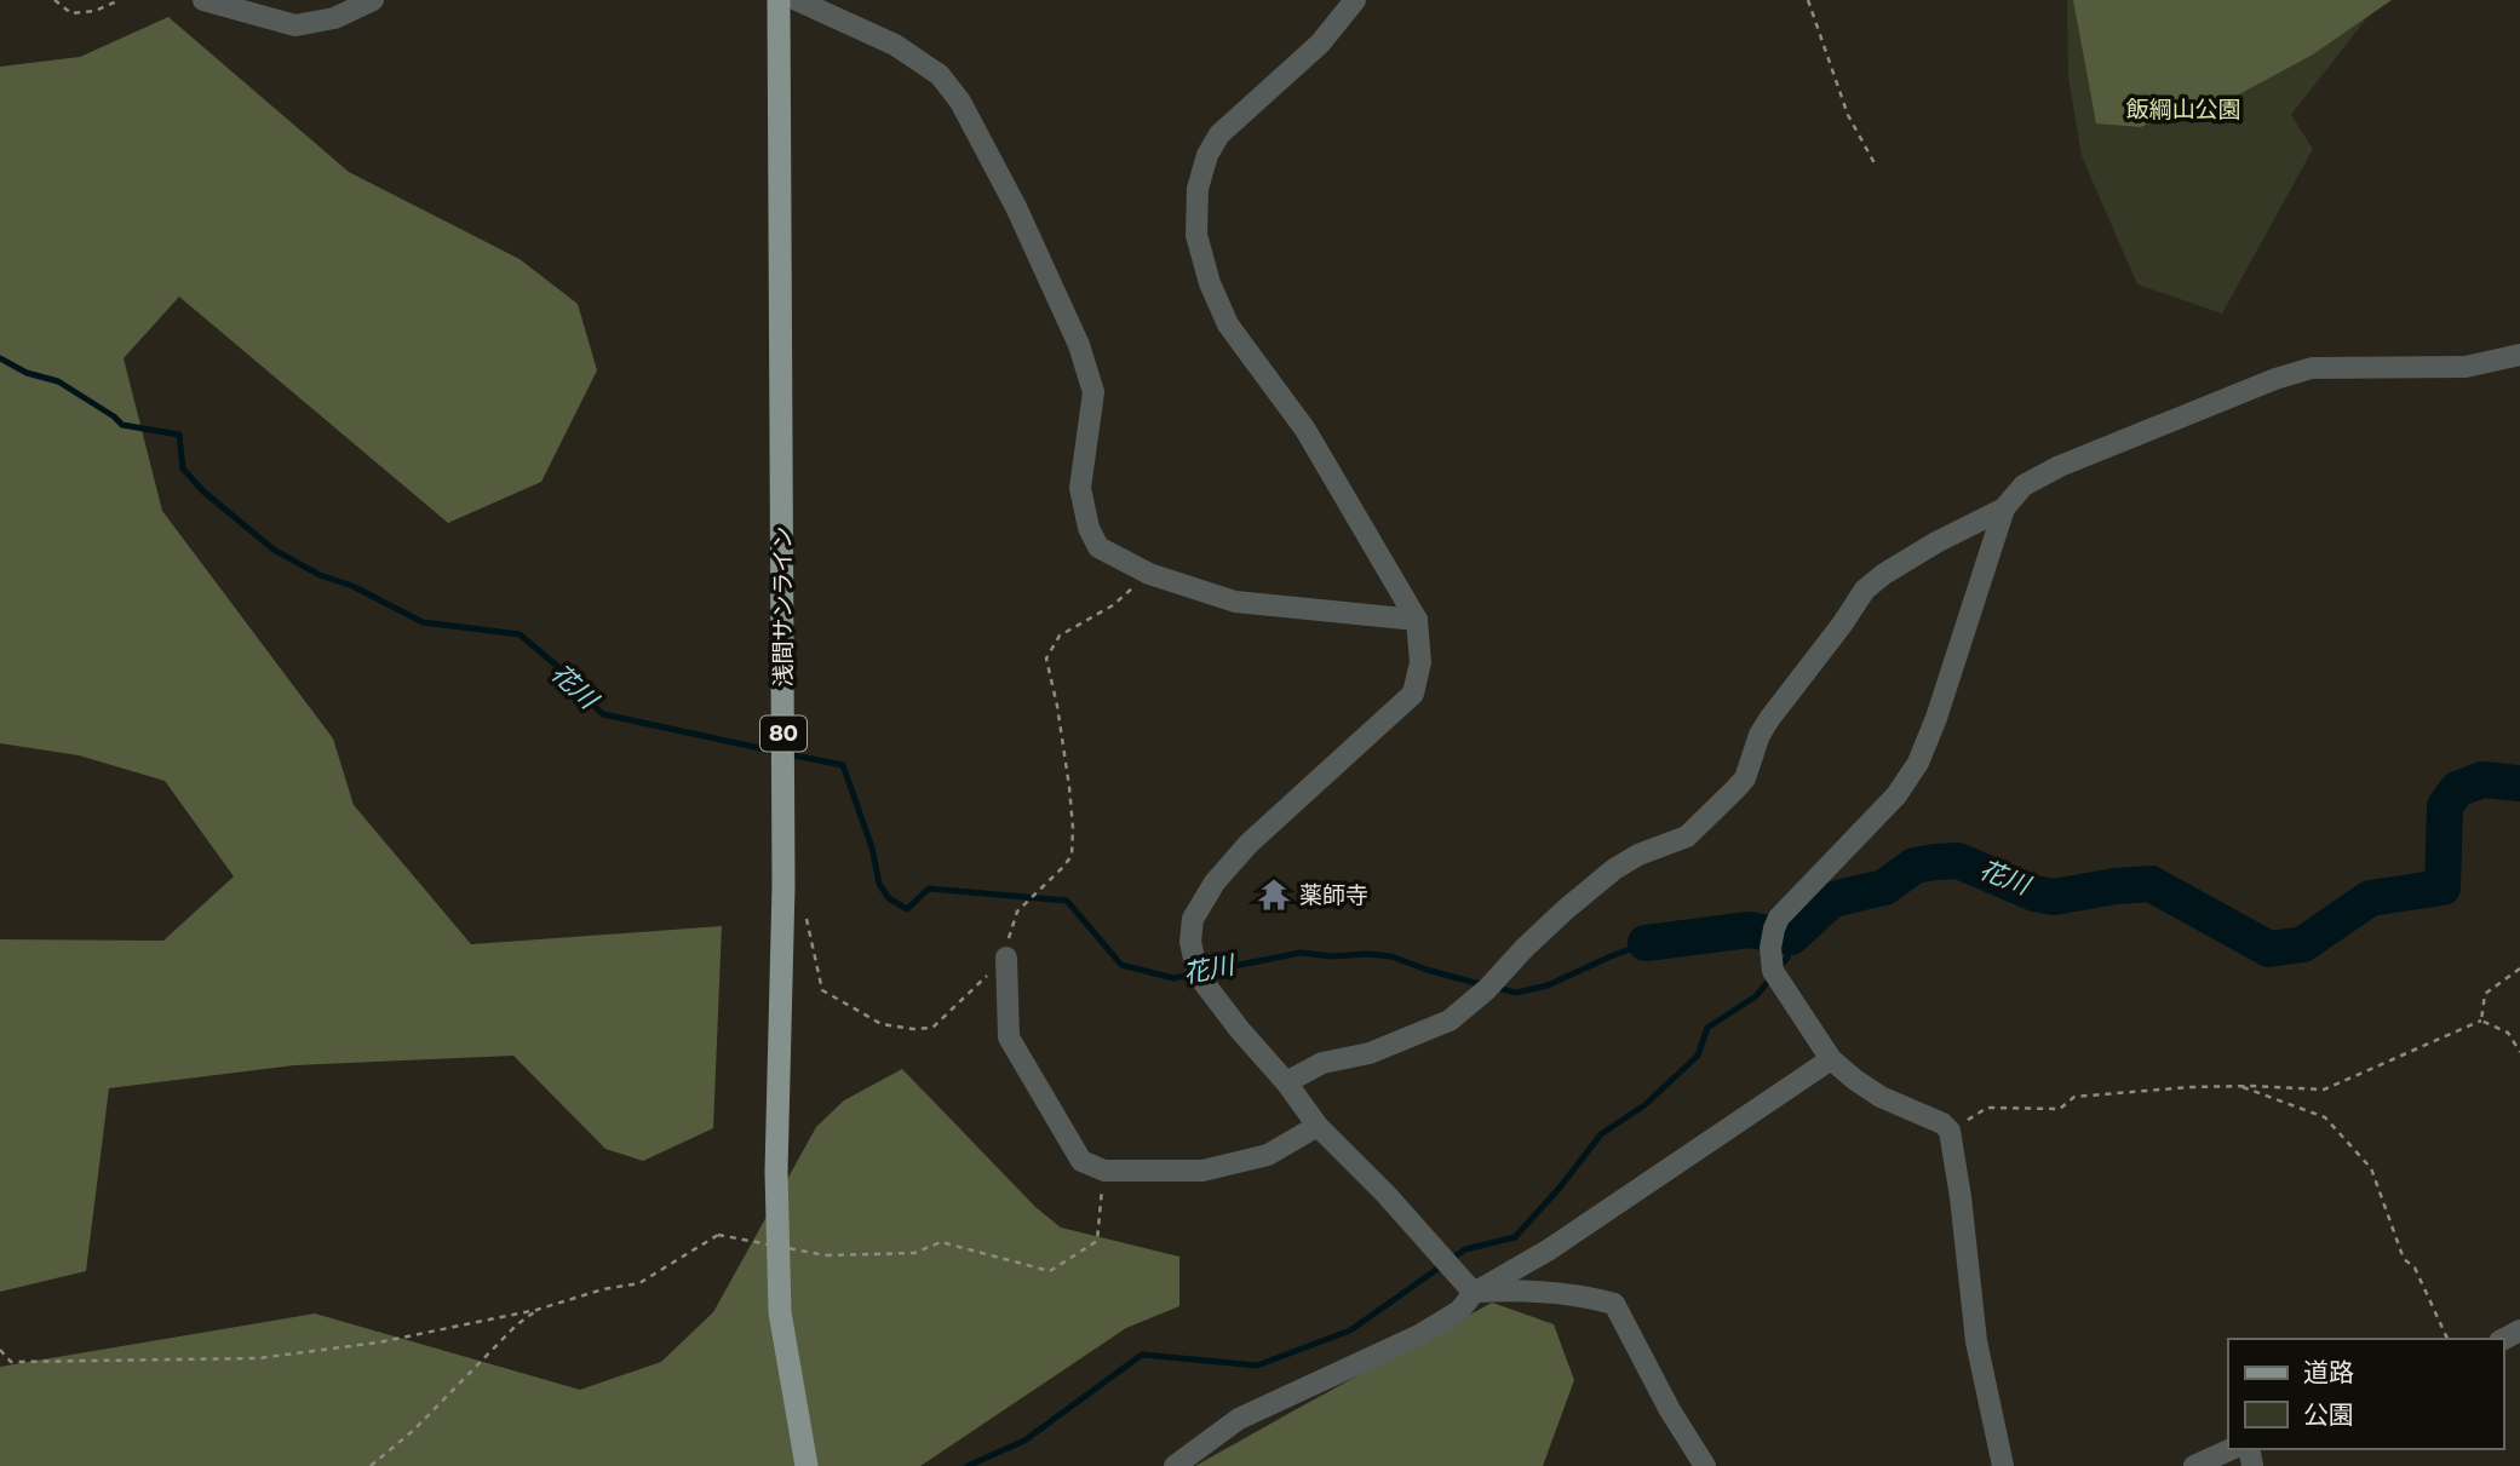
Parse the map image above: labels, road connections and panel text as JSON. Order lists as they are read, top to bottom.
{
  "streets": {
    "main road": ["浅間サンライン", "80"]
  },
  "water": ["花川"],
  "parks": ["飯綱山公園"],
  "places": {
    "temple": ["薬師寺"]
  },
  "legend": ["道路", "公園"]
}
